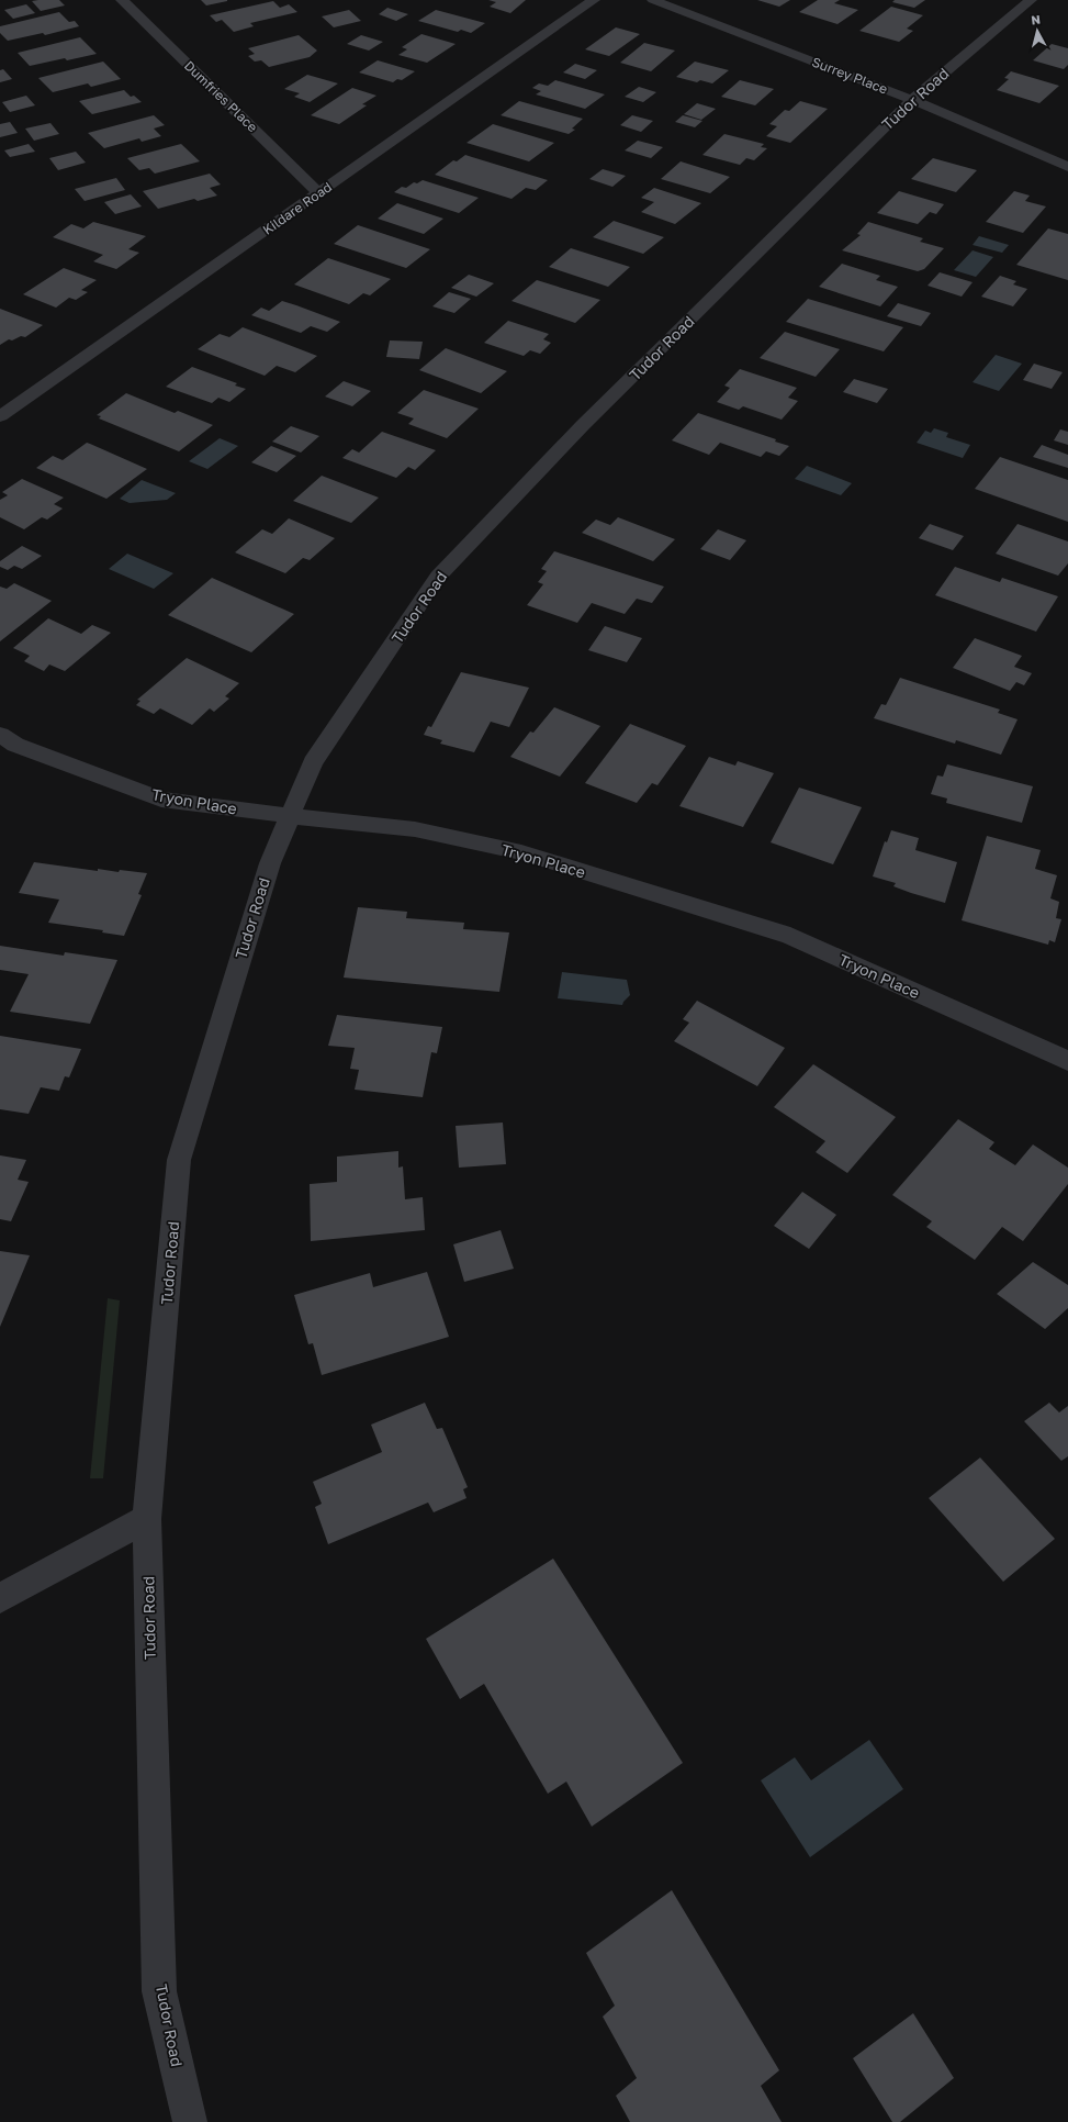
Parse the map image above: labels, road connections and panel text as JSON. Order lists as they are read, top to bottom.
{
  "streets": {
    "street": [
      "Surrey Place",
      "Dumfries Place",
      "Tudor Road",
      "Kildare Road",
      "Tryon Place"
    ]
  },
  "crossings": [
    ["Surrey Place", "Tudor Road"],
    ["Dumfries Place", "Kildare Road"],
    ["Tudor Road", "Tryon Place"]
  ],
  "north": "top"
}
